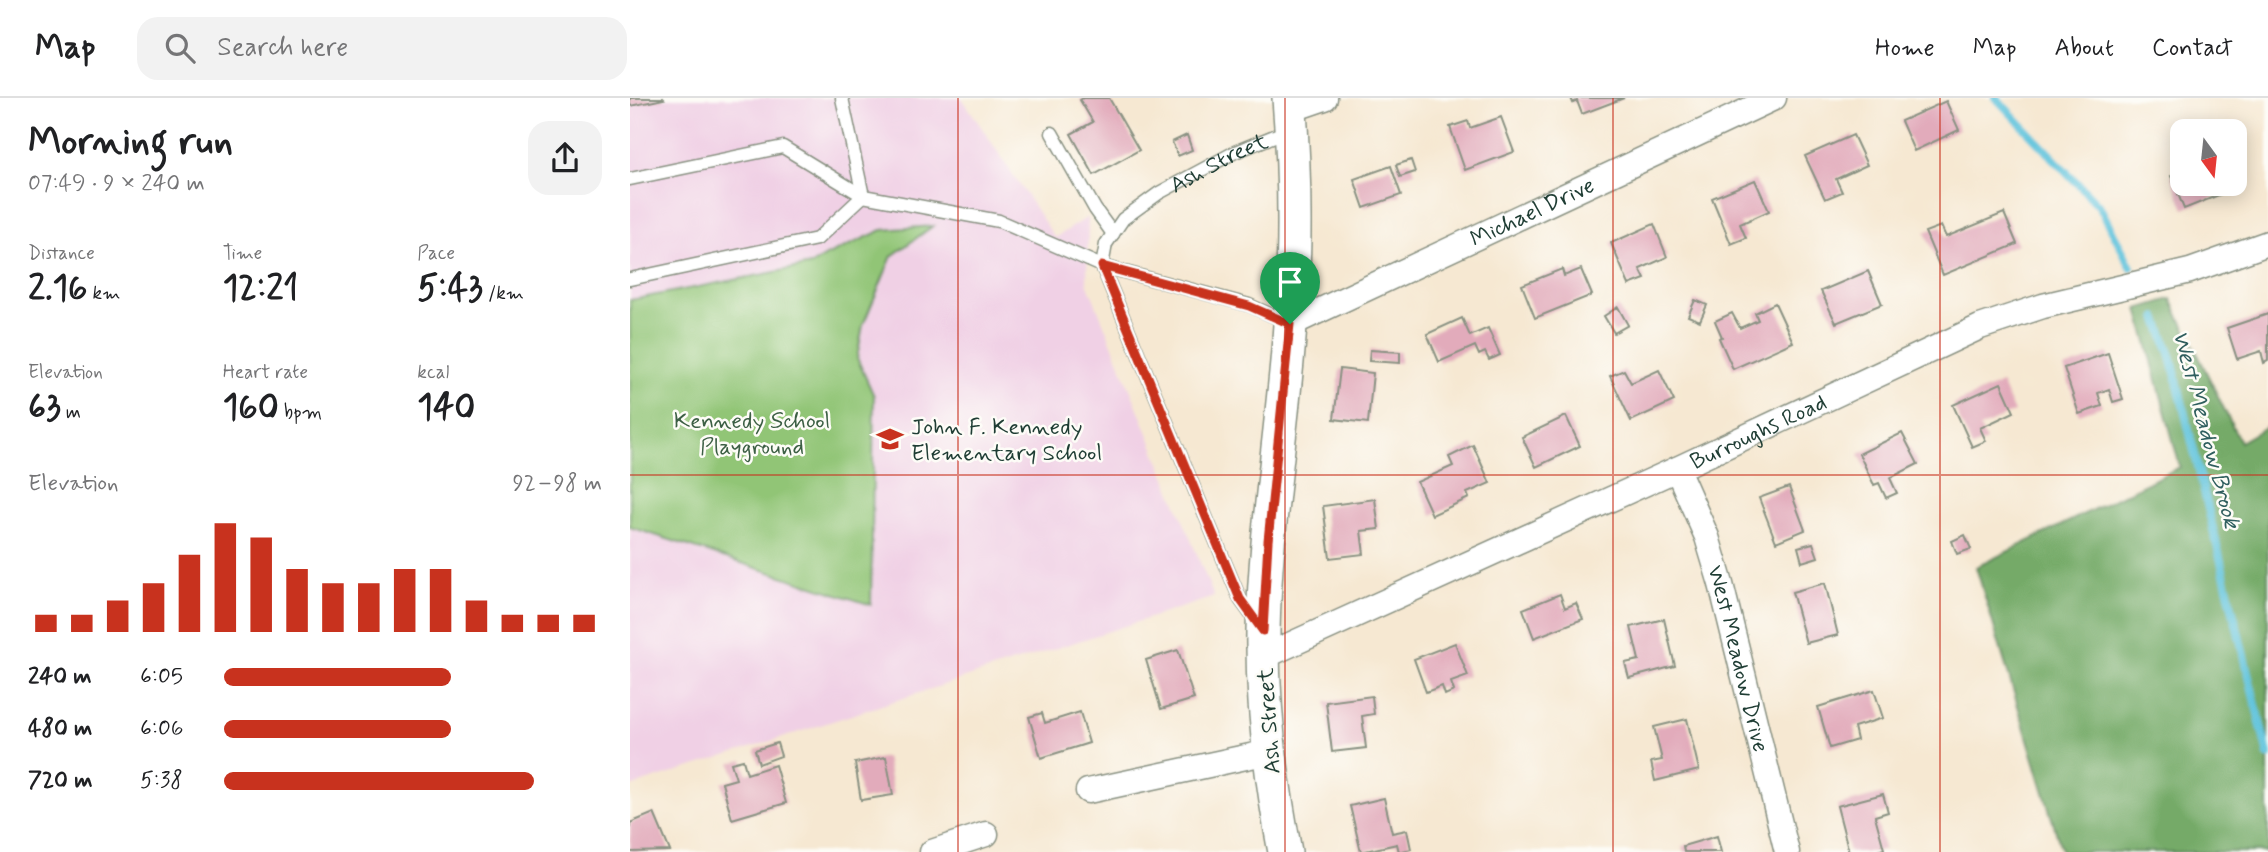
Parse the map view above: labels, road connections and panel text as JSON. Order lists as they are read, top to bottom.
{
  "streets": {
    "street": [
      "Ash Street",
      "Michael Drive",
      "Burroughs Road",
      "West Meadow Drive"
    ]
  },
  "crossings": [
    ["Ash Street", "Michael Drive"],
    ["Ash Street", "Burroughs Road"],
    ["Burroughs Road", "West Meadow Drive"]
  ],
  "water": ["West Meadow Brook"],
  "parks": ["Kennedy School Playground"],
  "places": {
    "school or university": ["John F. Kennedy Elementary School"]
  },
  "north": "bottom",
  "page": {
    "header": "Map",
    "search": "Search here",
    "nav": [
      "Home",
      "Map",
      "About",
      "Contact"
    ],
    "heading": ["Morning run", "07:49 · 9 × 240 m"],
    "stats": [
      ["Distance", "2.16 km"],
      ["Time", "12:21"],
      ["Pace", "5:43 /km"],
      ["Elevation", "63 m"],
      ["Heart rate", "160 bpm"],
      ["kcal", "140"]
    ],
    "chart": ["Elevation", "92–98 m"],
    "list": [
      {
        "name": "240 m",
        "note": "6:05"
      },
      {
        "name": "480 m",
        "note": "6:06"
      },
      {
        "name": "720 m",
        "note": "5:38"
      }
    ]
  }
}
